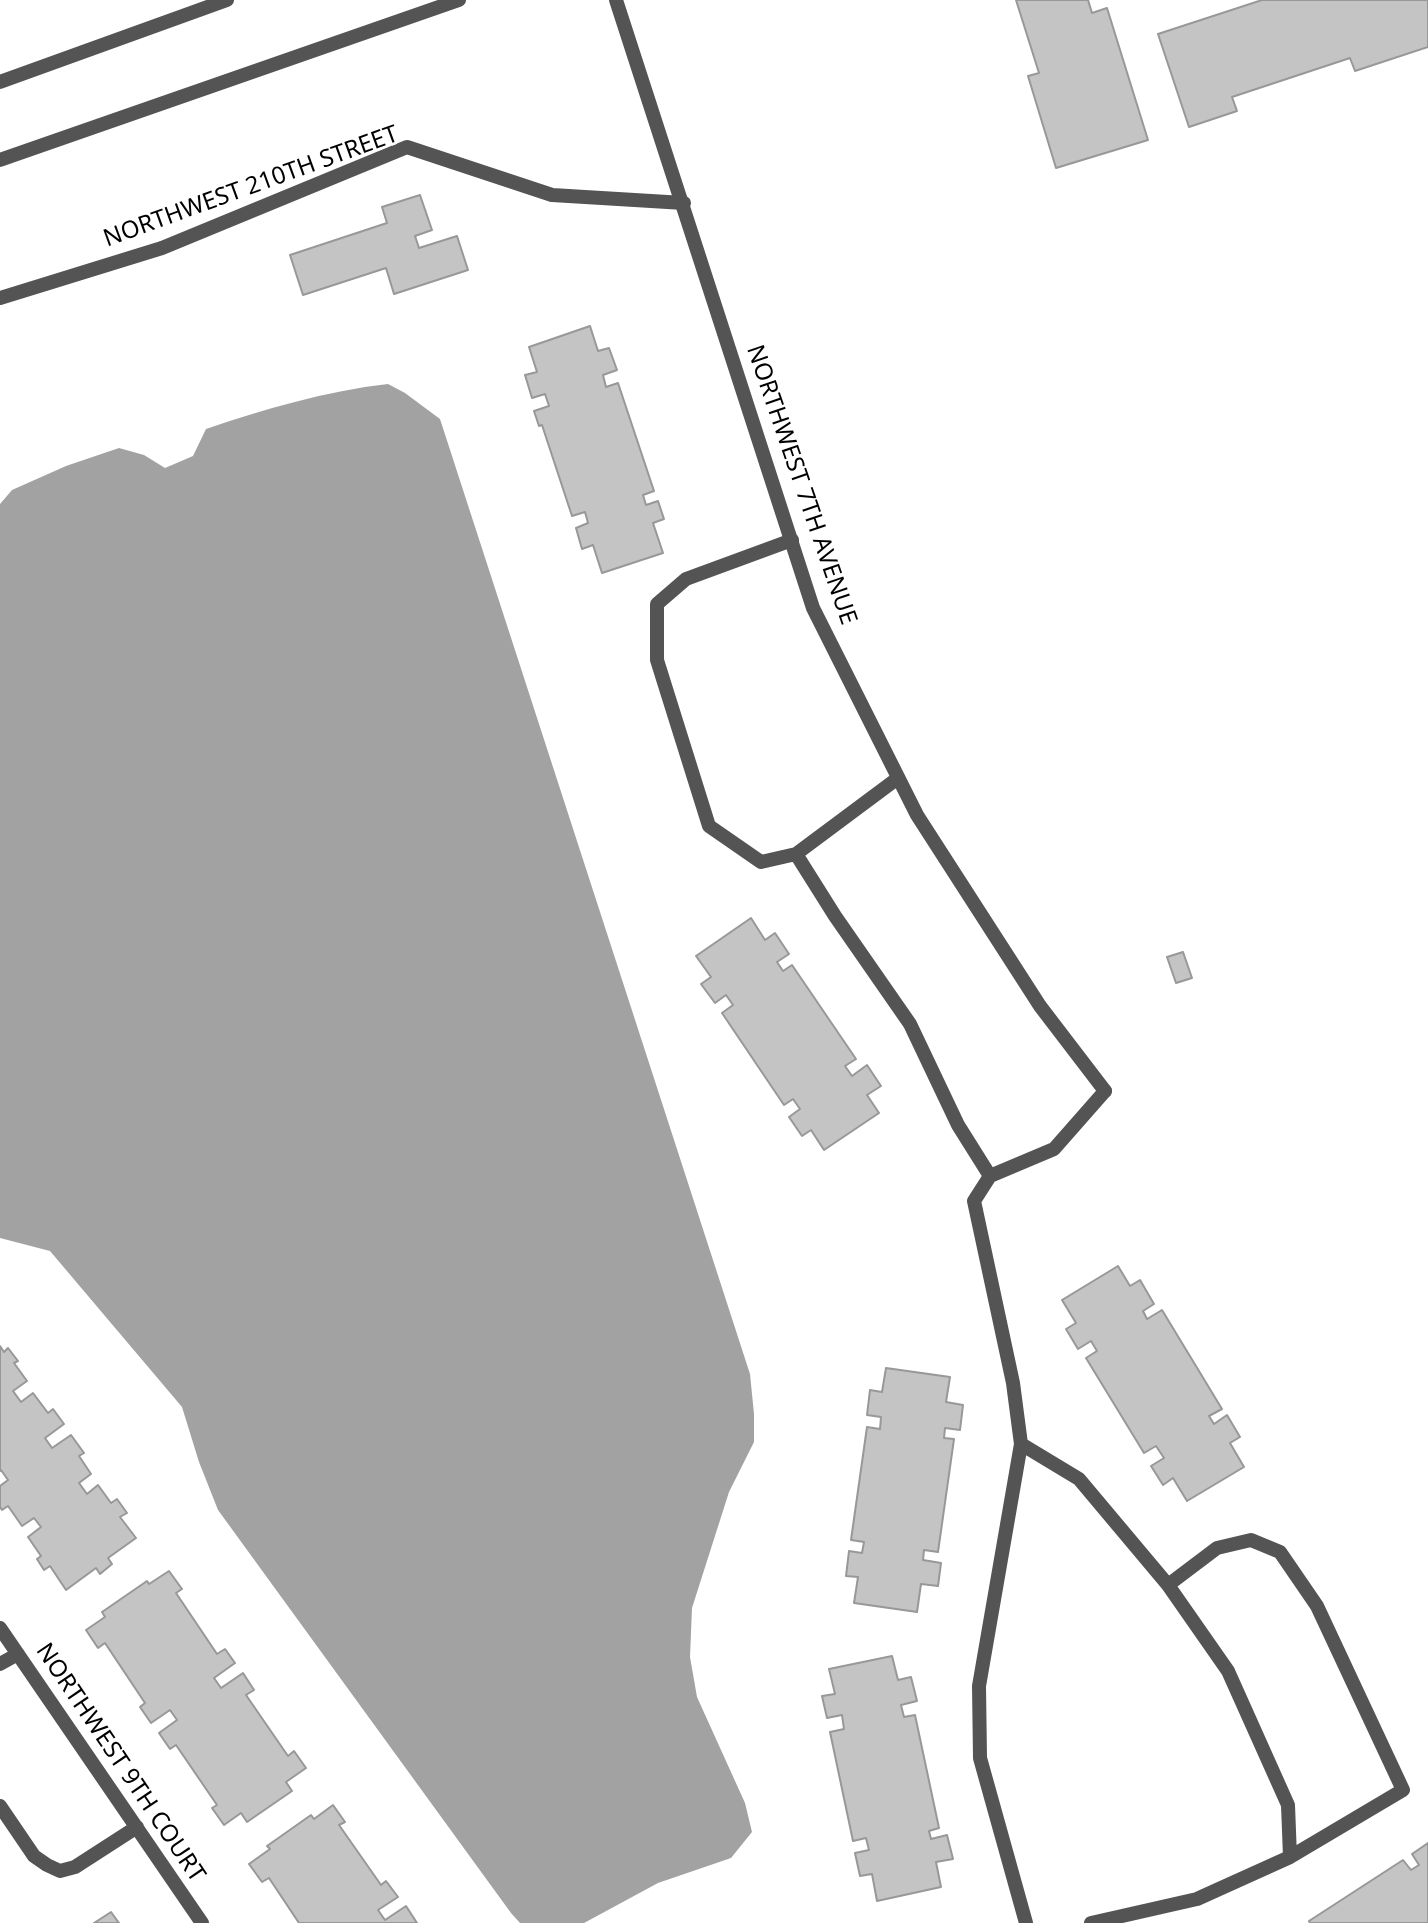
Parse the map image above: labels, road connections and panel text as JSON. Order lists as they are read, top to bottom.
{
  "streets": {
    "street": ["NORTHWEST 210TH STREET", "NORTHWEST 7TH AVENUE", "NORTHWEST 9TH COURT"]
  },
  "crossings": [
    ["NORTHWEST 210TH STREET", "NORTHWEST 7TH AVENUE"]
  ]
}
